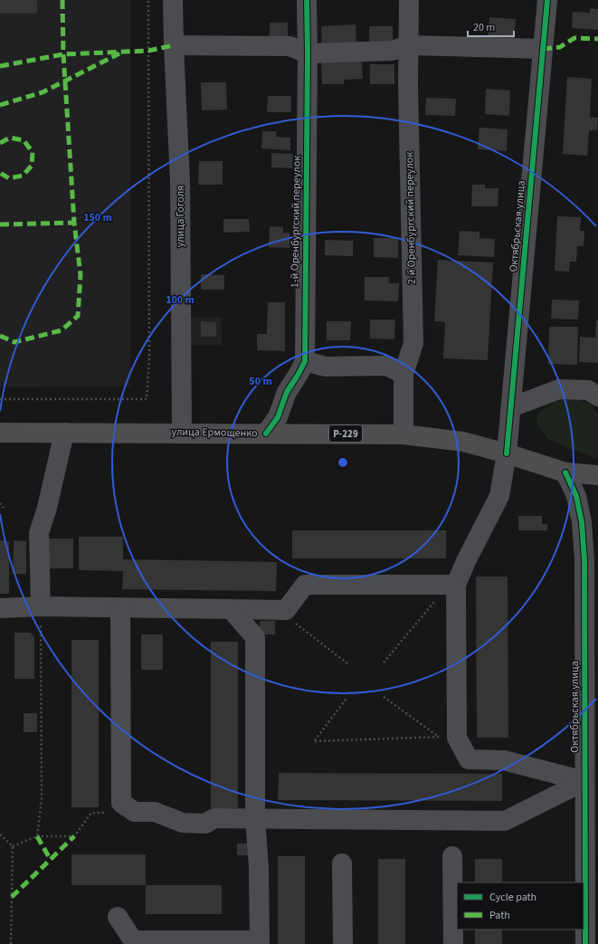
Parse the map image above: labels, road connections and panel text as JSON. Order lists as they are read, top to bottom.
{
  "streets": {
    "highway": ["улица Ермощенко", "Р-229"],
    "street": [
      "улица Гоголя",
      "2-й Оренбургский переулок",
      "1-й Оренбургский переулок",
      "Октябрьская улица"
    ]
  },
  "crossings": [
    ["улица Гоголя", "улица Ермощенко"],
    ["2-й Оренбургский переулок", "улица Ермощенко"],
    ["1-й Оренбургский переулок", "улица Ермощенко"],
    ["Октябрьская улица", "улица Ермощенко"]
  ],
  "legend": ["Cycle path", "Path"],
  "scale_bar": "20 m",
  "rings": ["150 m", "100 m", "50 m"]
}
